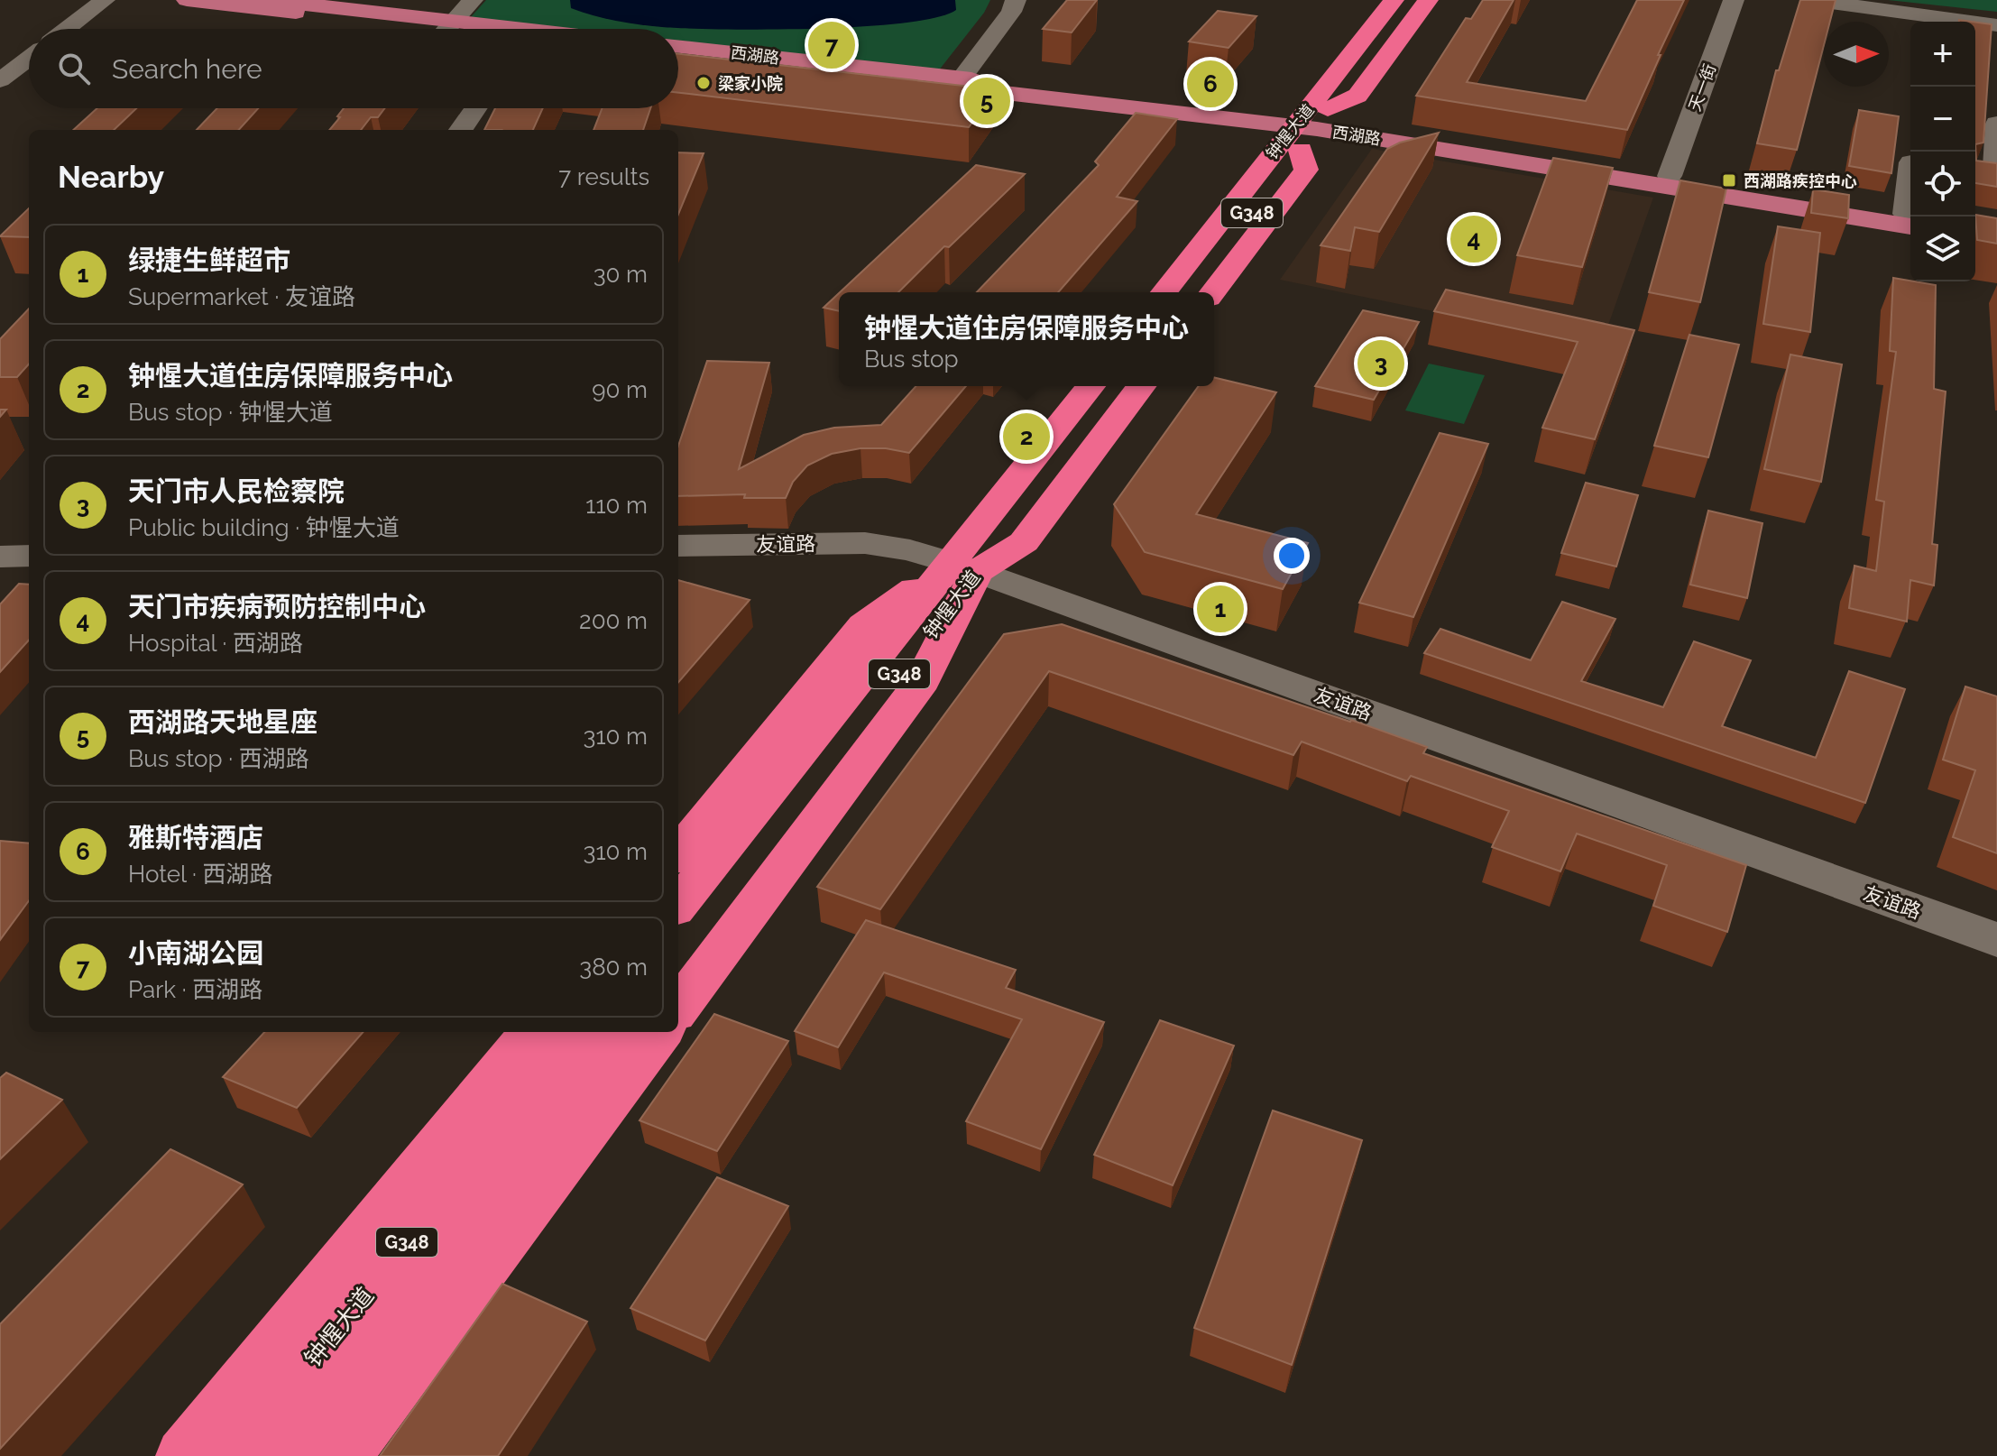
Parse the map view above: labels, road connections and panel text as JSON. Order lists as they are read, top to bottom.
{
  "streets": {
    "highway": ["钟惺大道", "G348"],
    "main road": ["西湖路"],
    "street": ["天一街", "友谊路"]
  },
  "crossings": [
    ["西湖路", "天一街"],
    ["西湖路", "钟惺大道"],
    ["钟惺大道", "友谊路"]
  ],
  "places": {
    "other": ["梁家小院"],
    "transit": ["西湖路疾控中心"]
  },
  "north": "right",
  "page": {
    "pins": [
      "7",
      "6",
      "5",
      "4",
      "3",
      "2",
      "1"
    ],
    "map_buttons": ["+", "−"],
    "search": "Search here",
    "heading": ["Nearby", "7 results"],
    "list": [
      {
        "mark": "1",
        "name": "绿捷生鲜超市",
        "note": "Supermarket · 友谊路",
        "value": "30 m"
      },
      {
        "mark": "2",
        "name": "钟惺大道住房保障服务中心",
        "note": "Bus stop · 钟惺大道",
        "value": "90 m"
      },
      {
        "mark": "3",
        "name": "天门市人民检察院",
        "note": "Public building · 钟惺大道",
        "value": "110 m"
      },
      {
        "mark": "4",
        "name": "天门市疾病预防控制中心",
        "note": "Hospital · 西湖路",
        "value": "200 m"
      },
      {
        "mark": "5",
        "name": "西湖路天地星座",
        "note": "Bus stop · 西湖路",
        "value": "310 m"
      },
      {
        "mark": "6",
        "name": "雅斯特酒店",
        "note": "Hotel · 西湖路",
        "value": "310 m"
      },
      {
        "mark": "7",
        "name": "小南湖公园",
        "note": "Park · 西湖路",
        "value": "380 m"
      }
    ],
    "popup": ["钟惺大道住房保障服务中心", "Bus stop"]
  }
}
